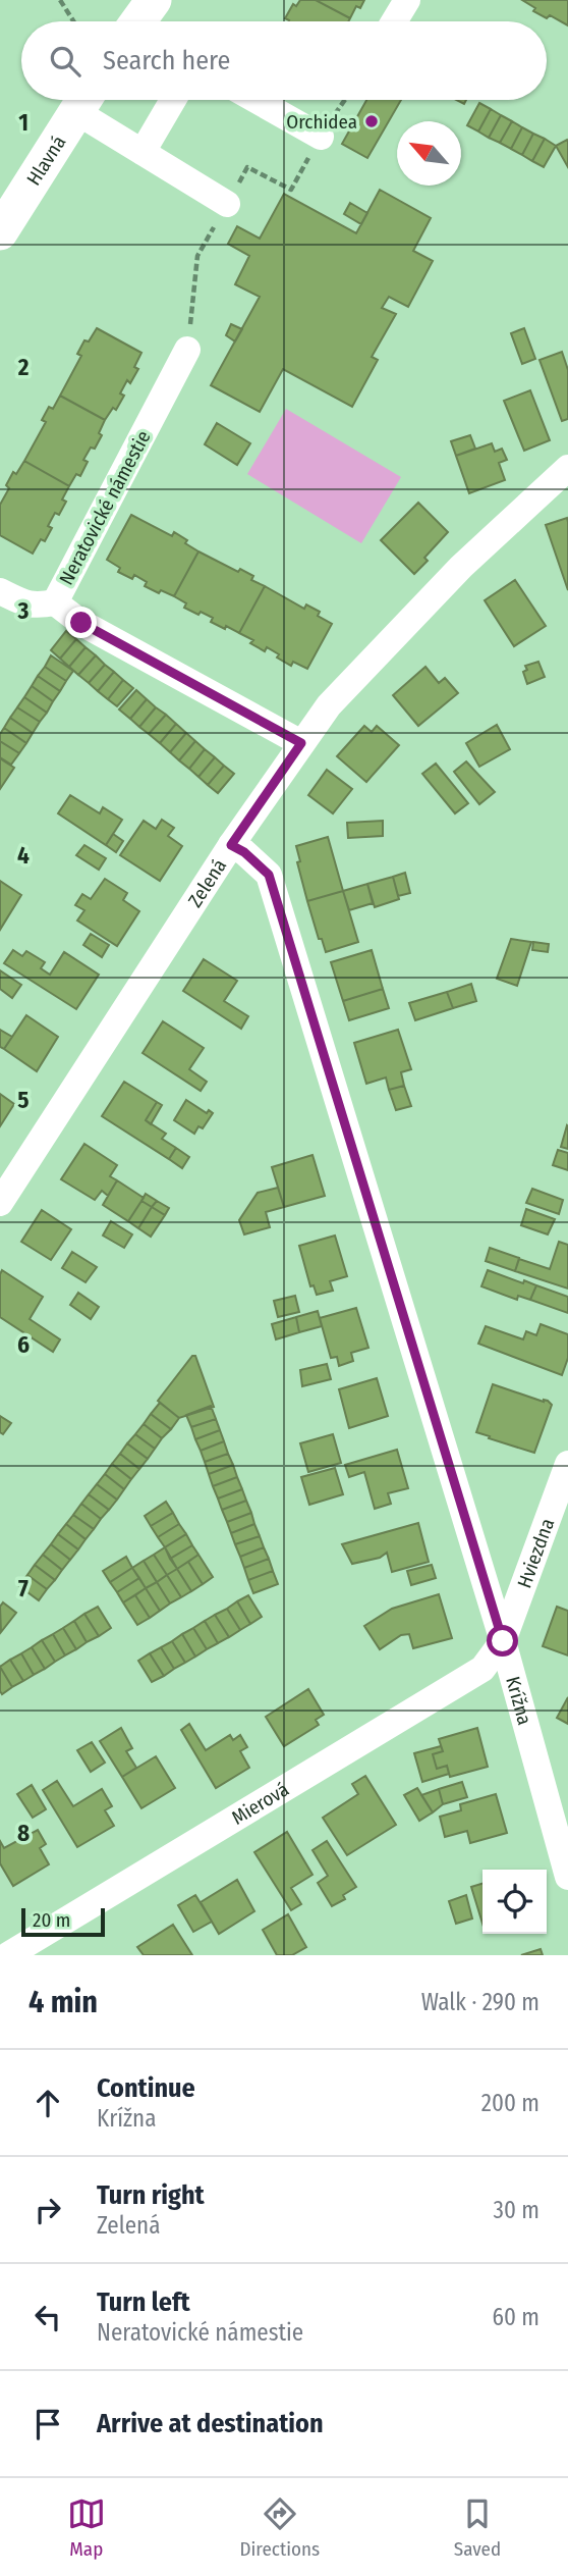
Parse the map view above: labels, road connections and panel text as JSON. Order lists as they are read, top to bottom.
{
  "streets": {
    "main road": ["Hlavná"],
    "street": [
      "Neratovické námestie",
      "Zelená",
      "Hviezdna",
      "Krížna",
      "Mierová"
    ]
  },
  "crossings": [
    ["Neratovické námestie", "Zelená"],
    ["Zelená", "Krížna"],
    ["Hviezdna", "Krížna"],
    ["Hviezdna", "Mierová"],
    ["Krížna", "Mierová"]
  ],
  "places": ["Orchidea"],
  "scale_bar": "20 m",
  "north": "top left",
  "page": {
    "search": "Search here",
    "scale": "20 m",
    "heading": ["4 min", "Walk · 290 m"],
    "list": [
      ["Continue", "Krížna", "200 m"],
      ["Turn right", "Zelená", "30 m"],
      ["Turn left", "Neratovické námestie", "60 m"],
      "Arrive at destination"
    ],
    "nav": ["Map", "Directions", "Saved"]
  },
  "grid": {
    "rows": [
      "1",
      "2",
      "3",
      "4",
      "5",
      "6",
      "7",
      "8"
    ]
  }
}
